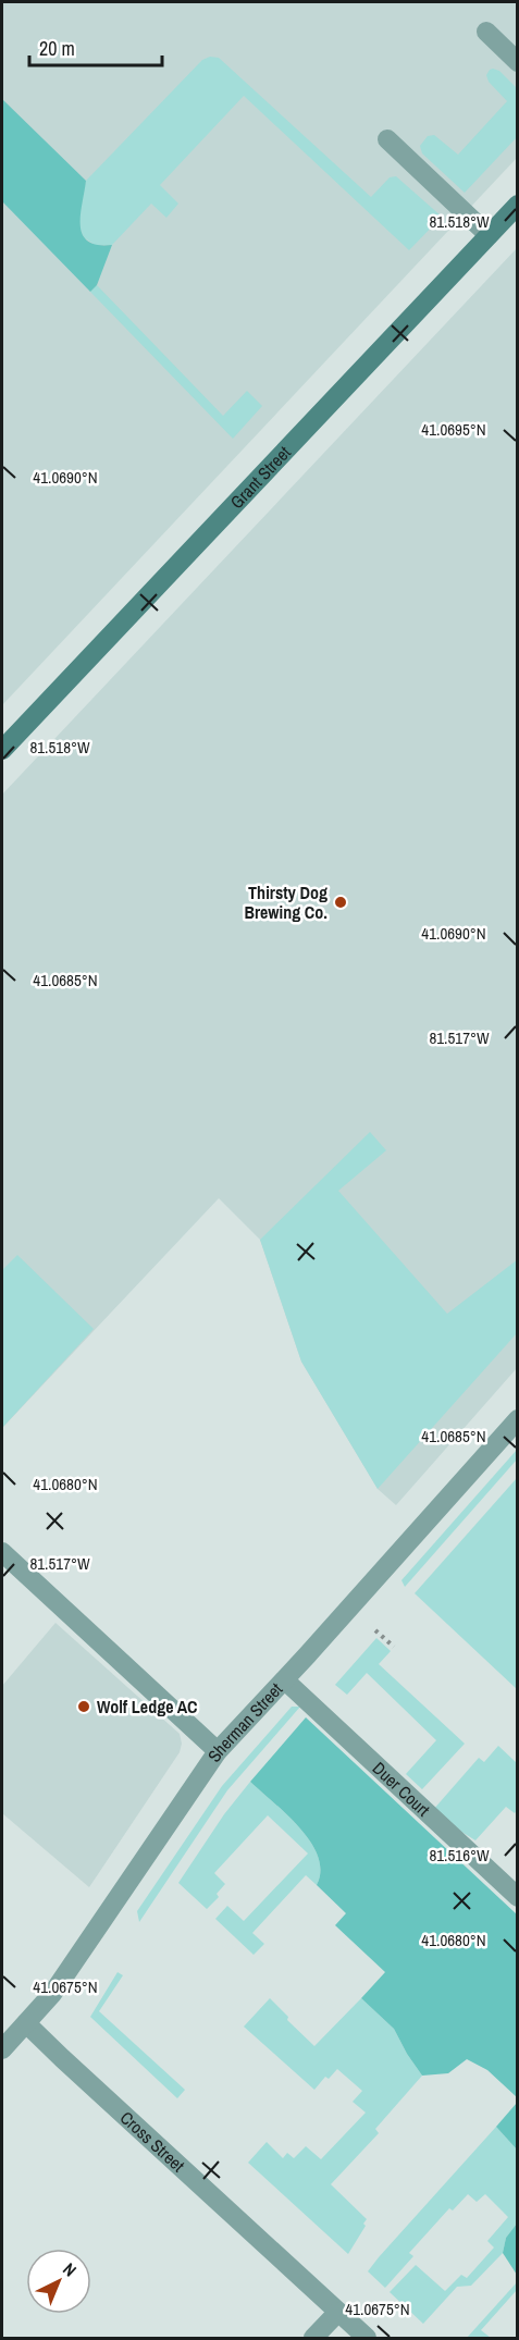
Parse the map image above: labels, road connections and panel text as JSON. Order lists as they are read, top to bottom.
{
  "streets": {
    "main road": ["Grant Street"],
    "street": ["Sherman Street", "Duer Court", "Cross Street"]
  },
  "crossings": [
    ["Sherman Street", "Duer Court"],
    ["Sherman Street", "Cross Street"]
  ],
  "places": ["Thirsty Dog Brewing Co.", "Wolf Ledge AC"],
  "scale_bar": "20 m",
  "north": "top right",
  "coordinates": [
    "81.518°W",
    "41.0695°N",
    "41.0690°N",
    "41.0685°N",
    "81.517°W",
    "41.0680°N",
    "81.516°W",
    "41.0675°N"
  ]
}
